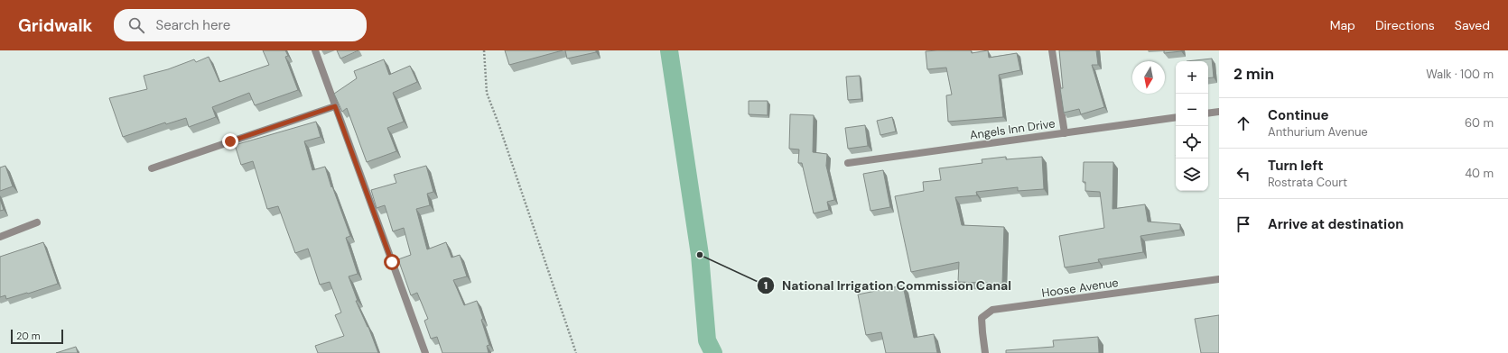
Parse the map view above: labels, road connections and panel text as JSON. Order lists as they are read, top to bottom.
{
  "streets": {
    "street": ["Angels Inn Drive", "Hoose Avenue"]
  },
  "places": ["National Irrigation Commission Canal"],
  "scale_bar": "20 m",
  "north": "bottom",
  "page": {
    "header": "Gridwalk",
    "search": "Search here",
    "nav": ["Map", "Directions", "Saved"],
    "heading": ["2 min", "Walk · 100 m"],
    "map_buttons": ["+", "−"],
    "list": [
      ["Continue", "Anthurium Avenue", "60 m"],
      ["Turn left", "Rostrata Court", "40 m"],
      "Arrive at destination"
    ],
    "scale": "20 m"
  }
}
